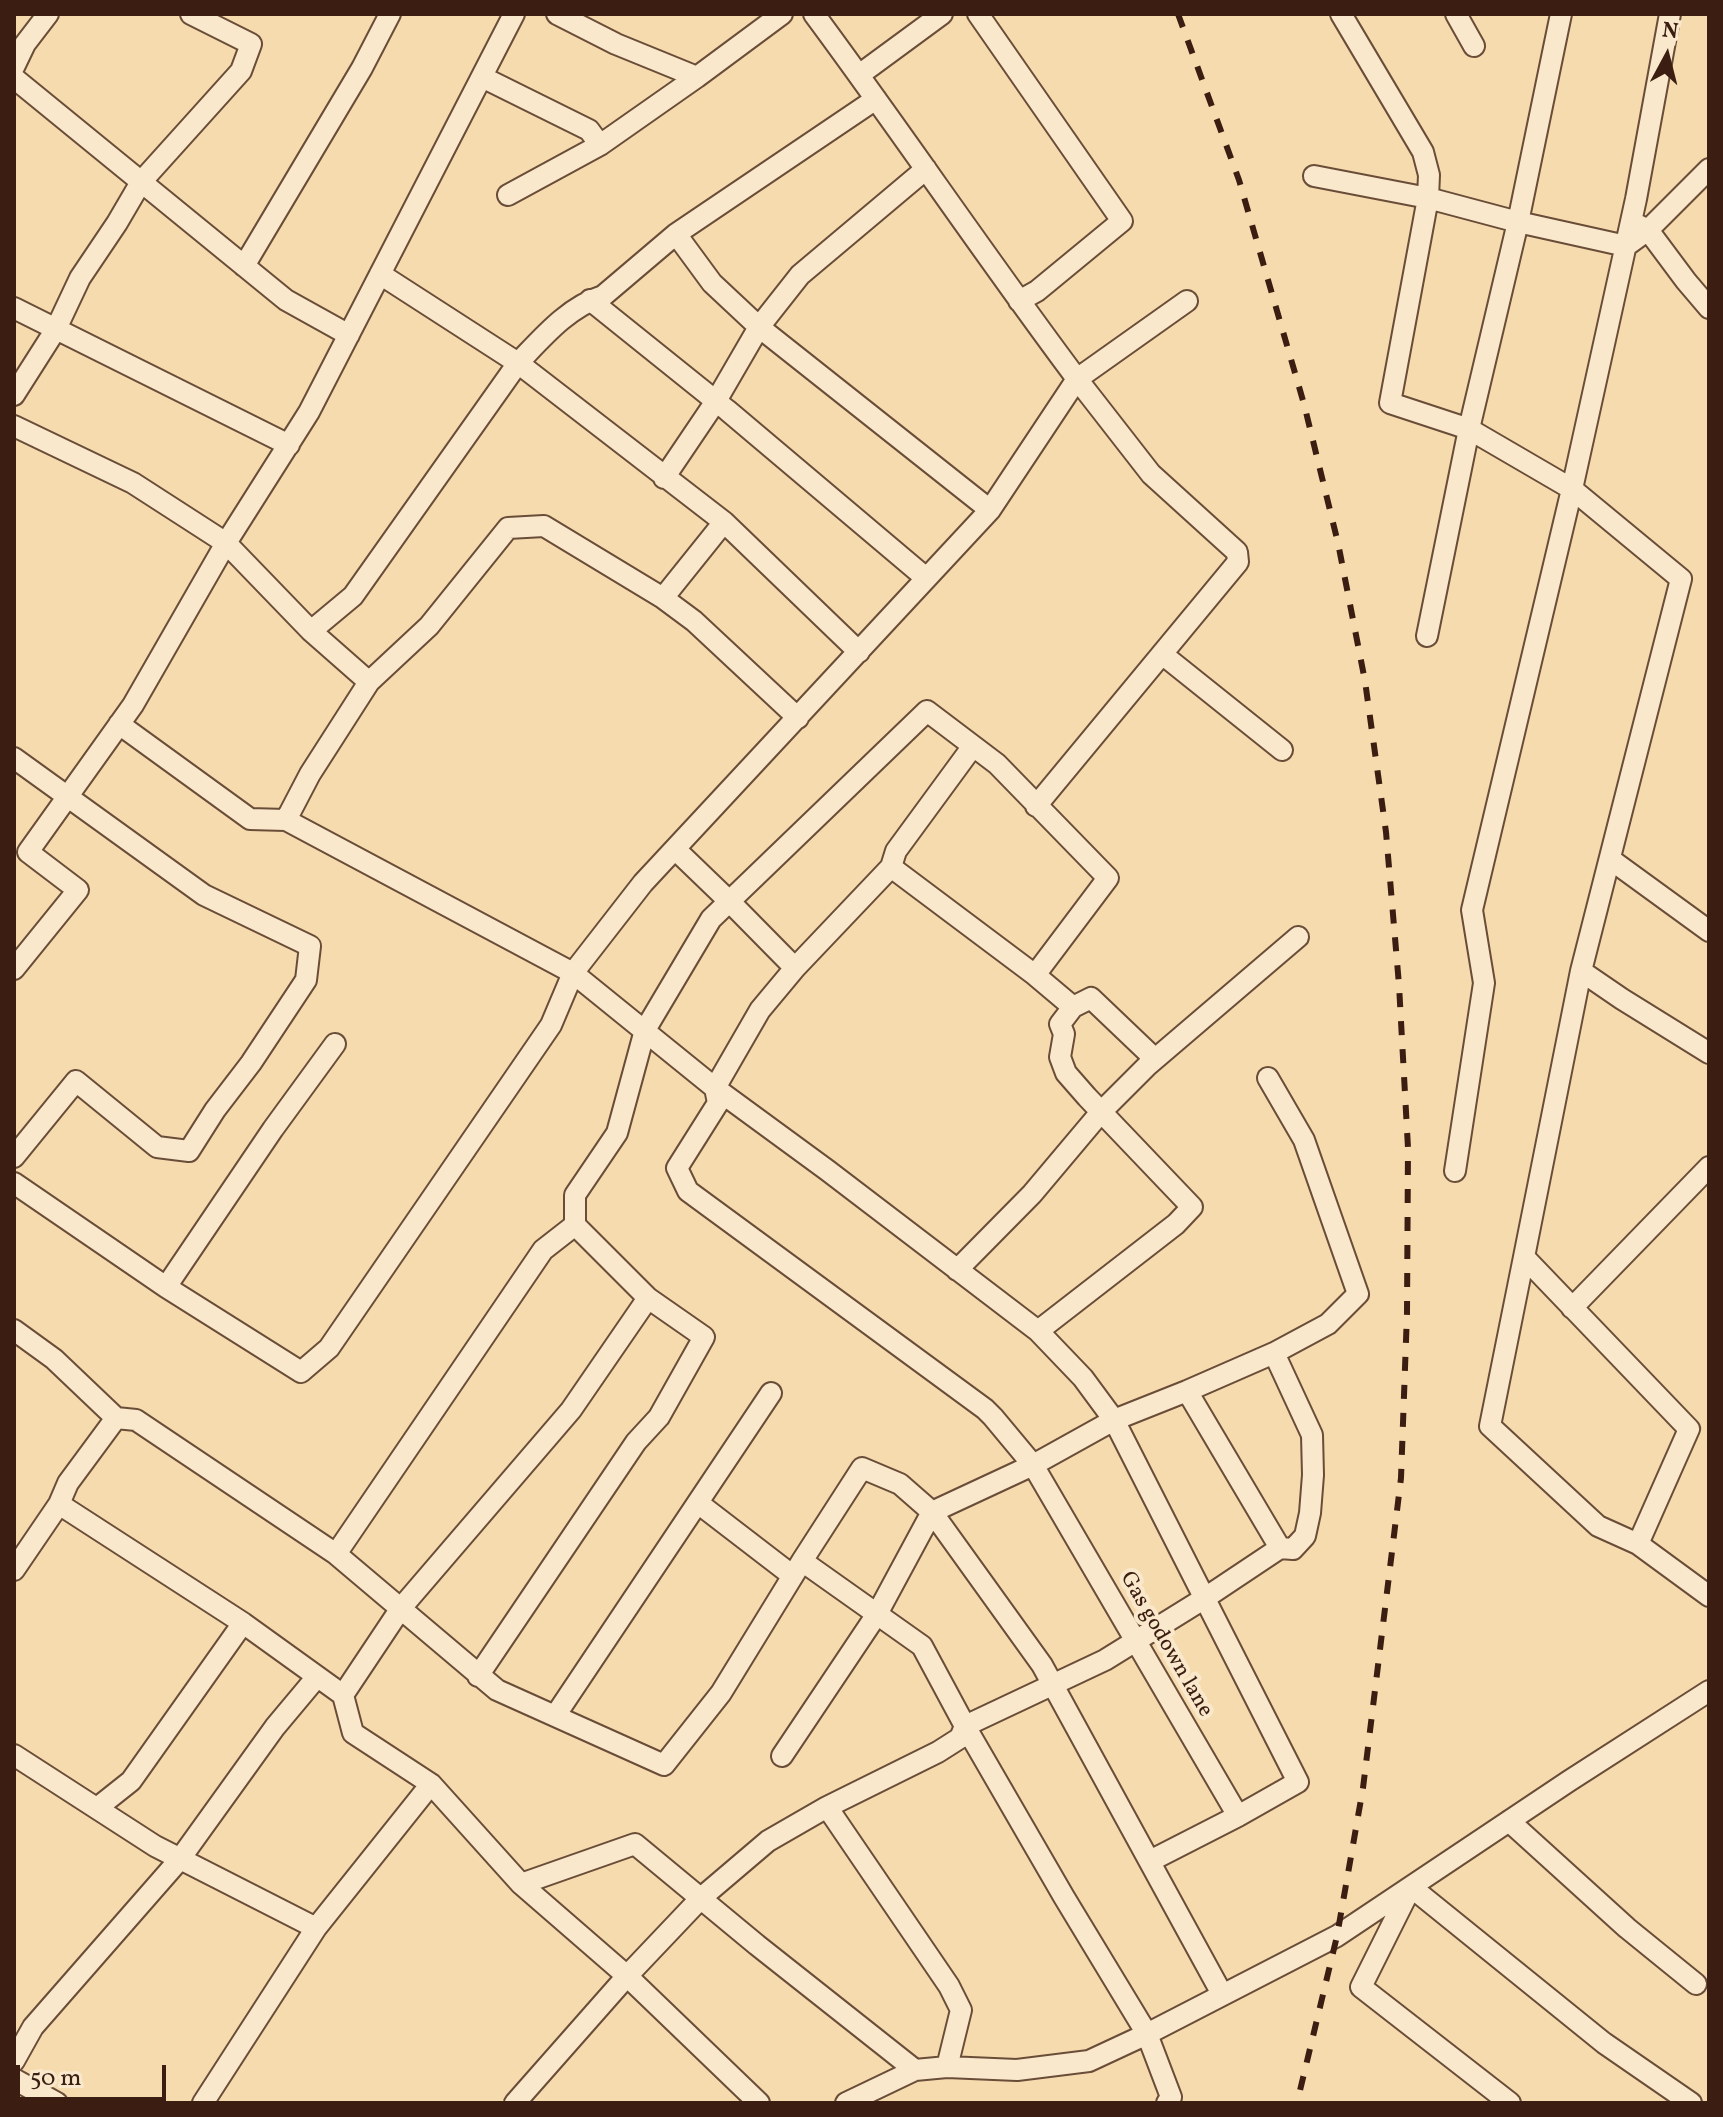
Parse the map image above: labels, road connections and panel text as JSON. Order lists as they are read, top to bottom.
{
  "streets": {
    "street": ["Gas godown lane"]
  },
  "scale_bar": "50 m",
  "north": "top"
}
